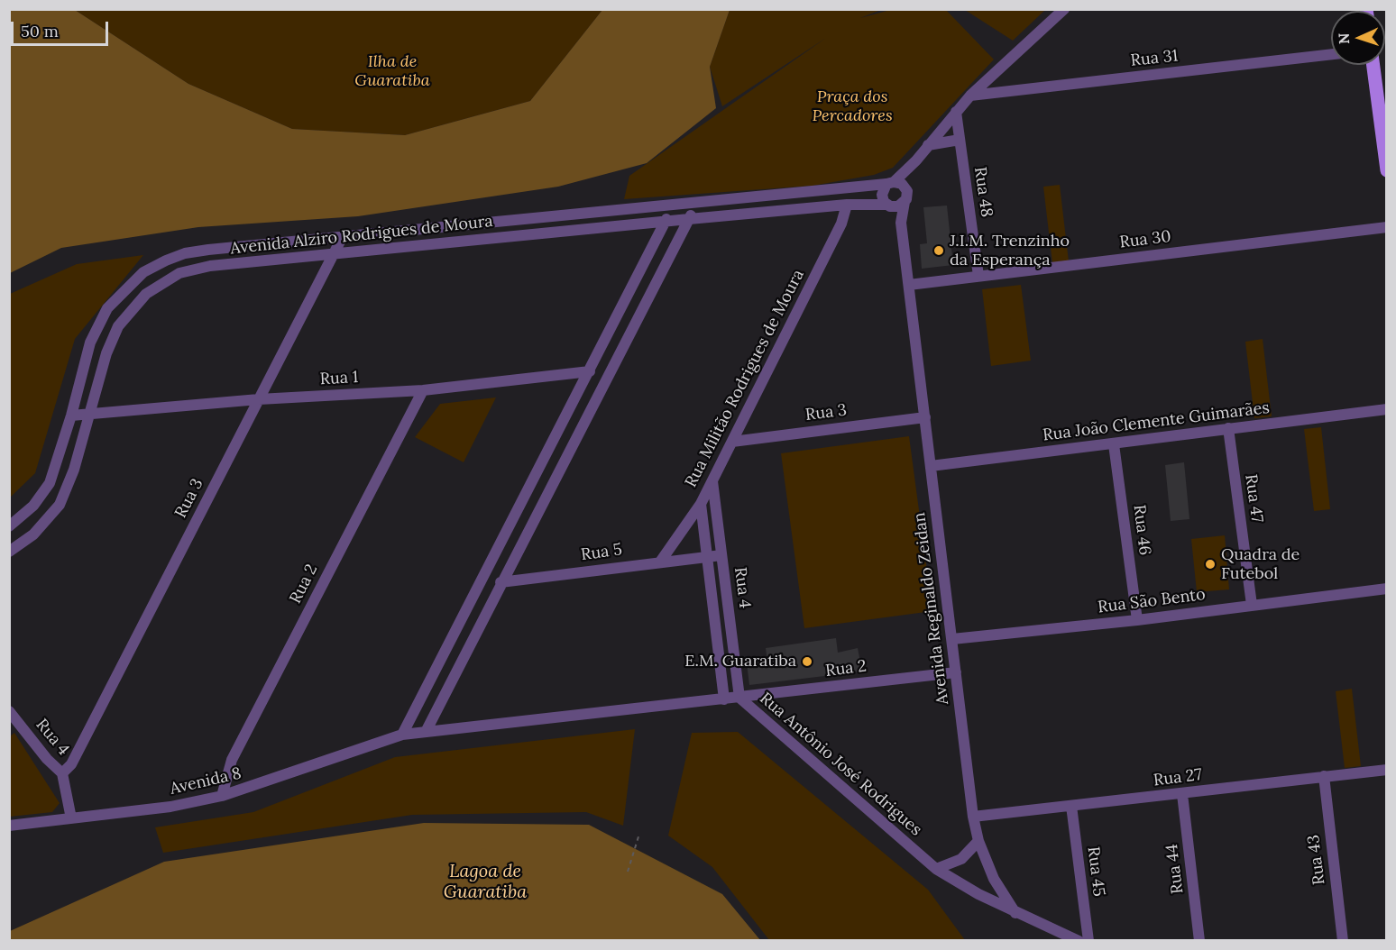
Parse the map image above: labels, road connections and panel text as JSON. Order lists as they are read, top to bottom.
{
  "streets": {
    "street": [
      "Rua 31",
      "Rua 48",
      "Avenida Alziro Rodrigues de Moura",
      "Rua 30",
      "Rua 1",
      "Rua Militão Rodrigues de Moura",
      "Rua 3",
      "Rua João Clemente Guimarães",
      "Rua 47",
      "Rua 46",
      "Rua 5",
      "Rua 2",
      "Rua 4",
      "Rua São Bento",
      "Avenida Reginaldo Zeidan",
      "Rua Antônio José Rodrigues",
      "Rua 27",
      "Avenida 8",
      "Rua 43",
      "Rua 44",
      "Rua 45"
    ]
  },
  "crossings": [
    ["Rua 31", "Avenida Reginaldo Zeidan"],
    ["Rua 48", "Rua 30"],
    ["Rua 48", "Avenida Reginaldo Zeidan"],
    ["Avenida Alziro Rodrigues de Moura", "Rua 1"],
    ["Avenida Alziro Rodrigues de Moura", "Rua Militão Rodrigues de Moura"],
    ["Avenida Alziro Rodrigues de Moura", "Rua 3"],
    ["Avenida Alziro Rodrigues de Moura", "Avenida Reginaldo Zeidan"],
    ["Rua 30", "Avenida Reginaldo Zeidan"],
    ["Rua 1", "Rua 3"],
    ["Rua 1", "Rua 2"],
    ["Rua Militão Rodrigues de Moura", "Rua 3"],
    ["Rua Militão Rodrigues de Moura", "Rua 5"],
    ["Rua Militão Rodrigues de Moura", "Rua 4"],
    ["Rua 3", "Rua 4"],
    ["Rua 3", "Avenida Reginaldo Zeidan"],
    ["Rua João Clemente Guimarães", "Rua 47"],
    ["Rua João Clemente Guimarães", "Rua 46"],
    ["Rua João Clemente Guimarães", "Avenida Reginaldo Zeidan"],
    ["Rua 47", "Rua São Bento"],
    ["Rua 46", "Rua São Bento"],
    ["Rua 5", "Rua 4"],
    ["Rua 2", "Rua 4"],
    ["Rua 2", "Avenida Reginaldo Zeidan"],
    ["Rua 2", "Rua Antônio José Rodrigues"],
    ["Rua 2", "Avenida 8"],
    ["Rua 4", "Rua Antônio José Rodrigues"],
    ["Rua 4", "Avenida 8"],
    ["Rua São Bento", "Avenida Reginaldo Zeidan"],
    ["Avenida Reginaldo Zeidan", "Rua Antônio José Rodrigues"],
    ["Avenida Reginaldo Zeidan", "Rua 27"],
    ["Rua Antônio José Rodrigues", "Avenida 8"],
    ["Rua 27", "Rua 43"],
    ["Rua 27", "Rua 44"],
    ["Rua 27", "Rua 45"]
  ],
  "water": ["Lagoa de Guaratiba"],
  "parks": ["Ilha de Guaratiba", "Praça dos Percadores"],
  "places": ["J.I.M. Trenzinho da Esperança", "Quadra de Futebol", "E.M. Guaratiba"],
  "scale_bar": "50 m",
  "north": "left"
}
